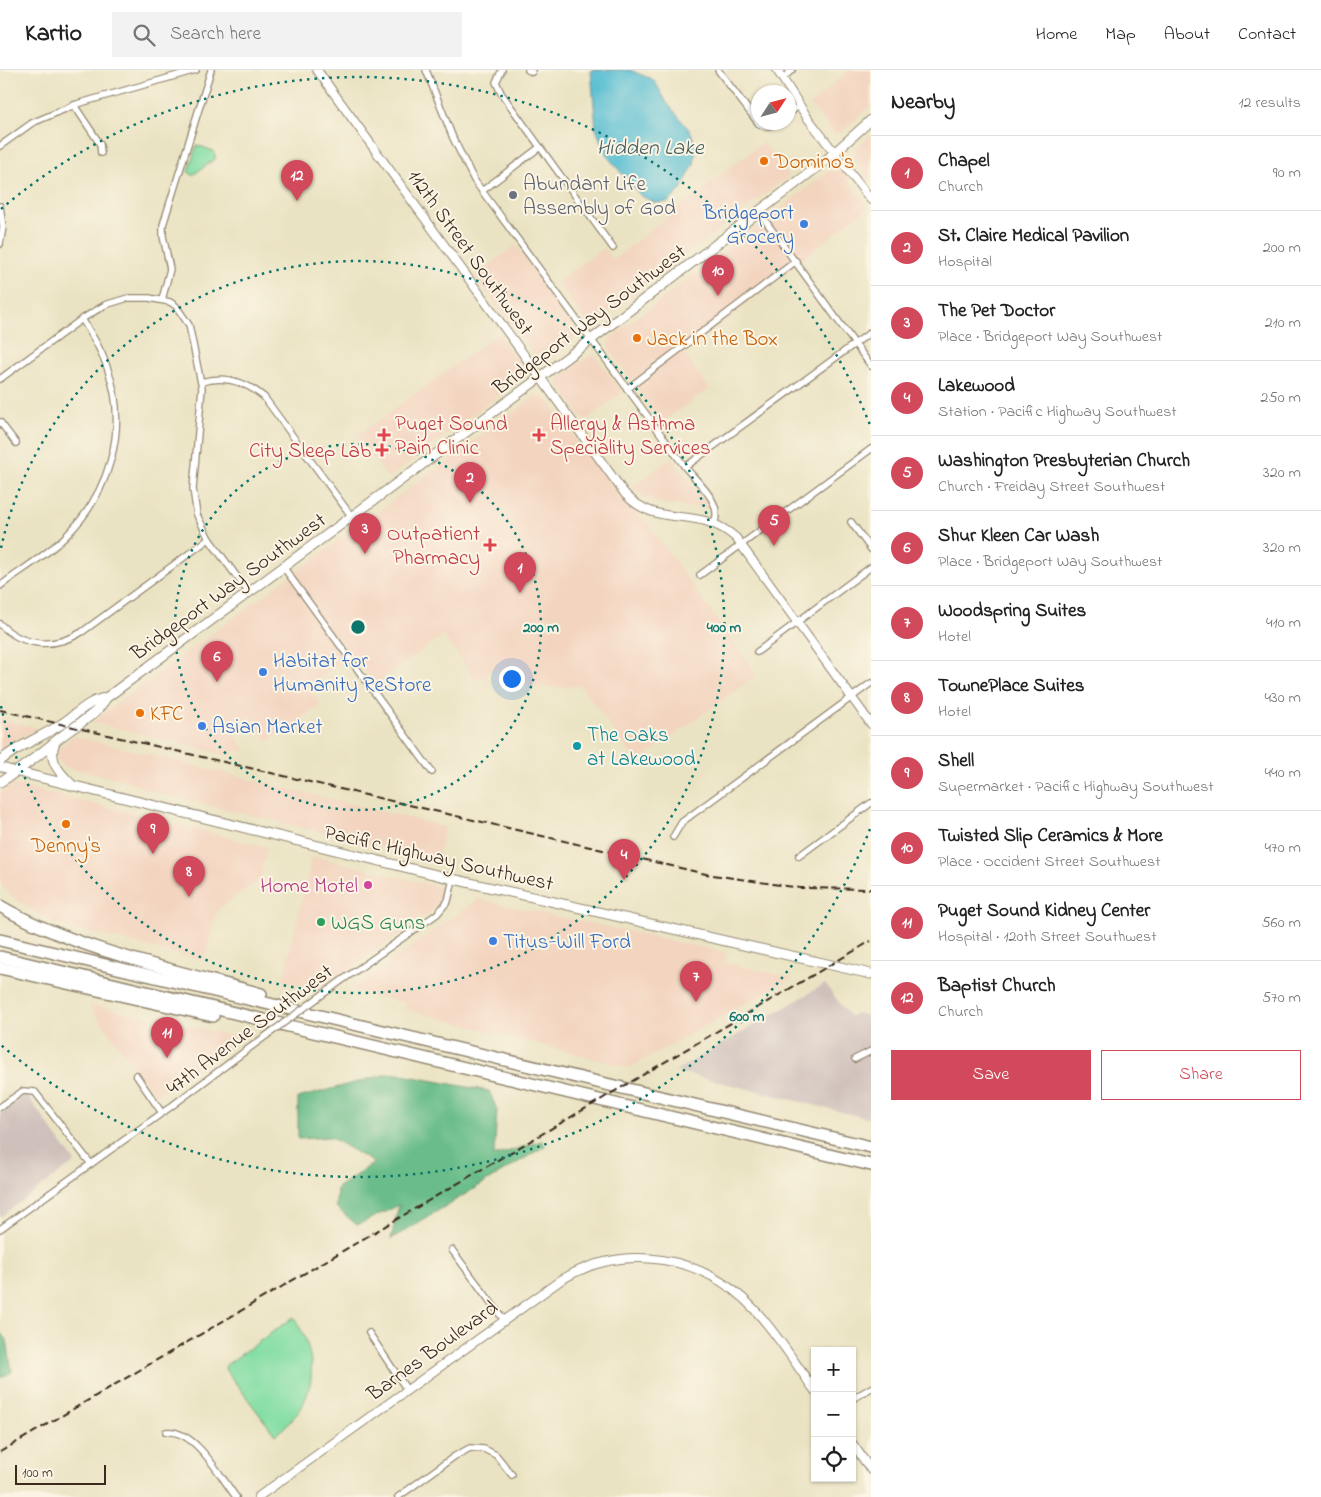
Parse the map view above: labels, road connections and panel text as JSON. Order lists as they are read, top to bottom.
{
  "streets": {
    "main road": ["Bridgeport Way Southwest", "Pacific Highway Southwest"],
    "street": ["112th Street Southwest", "47th Avenue Southwest", "Barnes Boulevard"]
  },
  "crossings": [
    ["112th Street Southwest", "Bridgeport Way Southwest"],
    ["Bridgeport Way Southwest", "Pacific Highway Southwest"],
    ["Pacific Highway Southwest", "47th Avenue Southwest"]
  ],
  "water": ["Hidden Lake"],
  "places": {
    "other": [
      "Domino's",
      "Abundant Life Assembly of God",
      "Bridgeport Grocery",
      "Jack in the Box",
      "Habitat for Humanity ReStore",
      "KFC",
      "Asian Market",
      "The Oaks at Lakewood",
      "Denny's",
      "Home Motel",
      "WGS Guns",
      "Titus-Will Ford"
    ],
    "health": [
      "Puget Sound Pain Clinic",
      "Allergy & Asthma Speciality Services",
      "City Sleep Lab",
      "Outpatient Pharmacy"
    ]
  },
  "scale_bar": "100 m",
  "north": "top right",
  "page": {
    "header": "Kartio",
    "search": "Search here",
    "nav": [
      "Home",
      "Map",
      "About",
      "Contact"
    ],
    "heading": ["Nearby", "12 results"],
    "list": [
      {
        "mark": "1",
        "name": "Chapel",
        "note": "Church",
        "value": "90 m"
      },
      {
        "mark": "2",
        "name": "St. Claire Medical Pavilion",
        "note": "Hospital",
        "value": "200 m"
      },
      {
        "mark": "3",
        "name": "The Pet Doctor",
        "note": "Place · Bridgeport Way Southwest",
        "value": "210 m"
      },
      {
        "mark": "4",
        "name": "Lakewood",
        "note": "Station · Pacific Highway Southwest",
        "value": "250 m"
      },
      {
        "mark": "5",
        "name": "Washington Presbyterian Church",
        "note": "Church · Freiday Street Southwest",
        "value": "320 m"
      },
      {
        "mark": "6",
        "name": "Shur Kleen Car Wash",
        "note": "Place · Bridgeport Way Southwest",
        "value": "320 m"
      },
      {
        "mark": "7",
        "name": "Woodspring Suites",
        "note": "Hotel",
        "value": "410 m"
      },
      {
        "mark": "8",
        "name": "TownePlace Suites",
        "note": "Hotel",
        "value": "430 m"
      },
      {
        "mark": "9",
        "name": "Shell",
        "note": "Supermarket · Pacific Highway Southwest",
        "value": "440 m"
      },
      {
        "mark": "10",
        "name": "Twisted Slip Ceramics & More",
        "note": "Place · Occident Street Southwest",
        "value": "470 m"
      },
      {
        "mark": "11",
        "name": "Puget Sound Kidney Center",
        "note": "Hospital · 120th Street Southwest",
        "value": "560 m"
      },
      {
        "mark": "12",
        "name": "Baptist Church",
        "note": "Church",
        "value": "570 m"
      }
    ],
    "pins": [
      "12",
      "10",
      "2",
      "5",
      "3",
      "1",
      "6",
      "9",
      "4",
      "8",
      "7",
      "11"
    ],
    "buttons": ["Save", "Share"],
    "map_buttons": ["+", "−"],
    "scale": "100 m"
  },
  "rings": ["200 m", "400 m", "600 m"]
}
